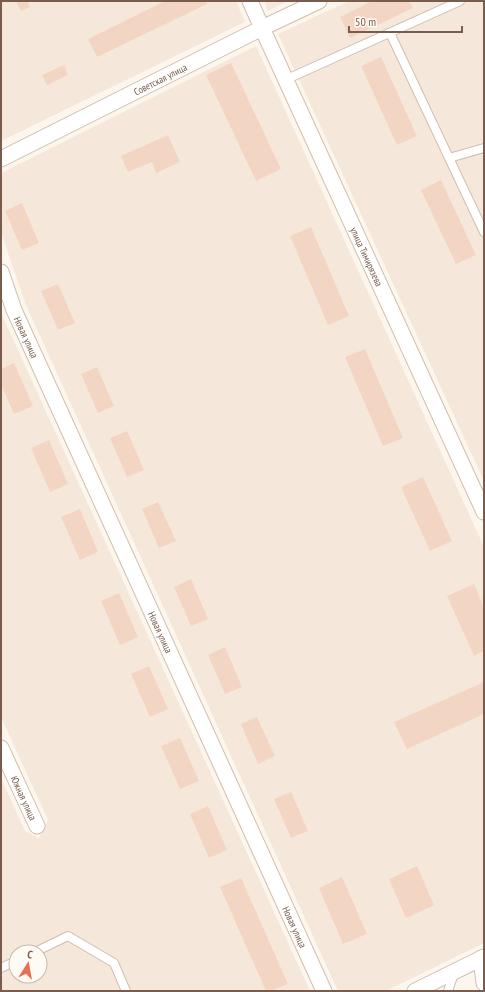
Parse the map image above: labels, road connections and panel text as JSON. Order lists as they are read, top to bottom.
{
  "streets": {
    "street": [
      "Советская улица",
      "улица Тимирязева",
      "Новая улица",
      "Южная улица"
    ]
  },
  "crossings": [
    ["Советская улица", "улица Тимирязева"]
  ],
  "scale_bar": "50 m",
  "north": "top"
}
